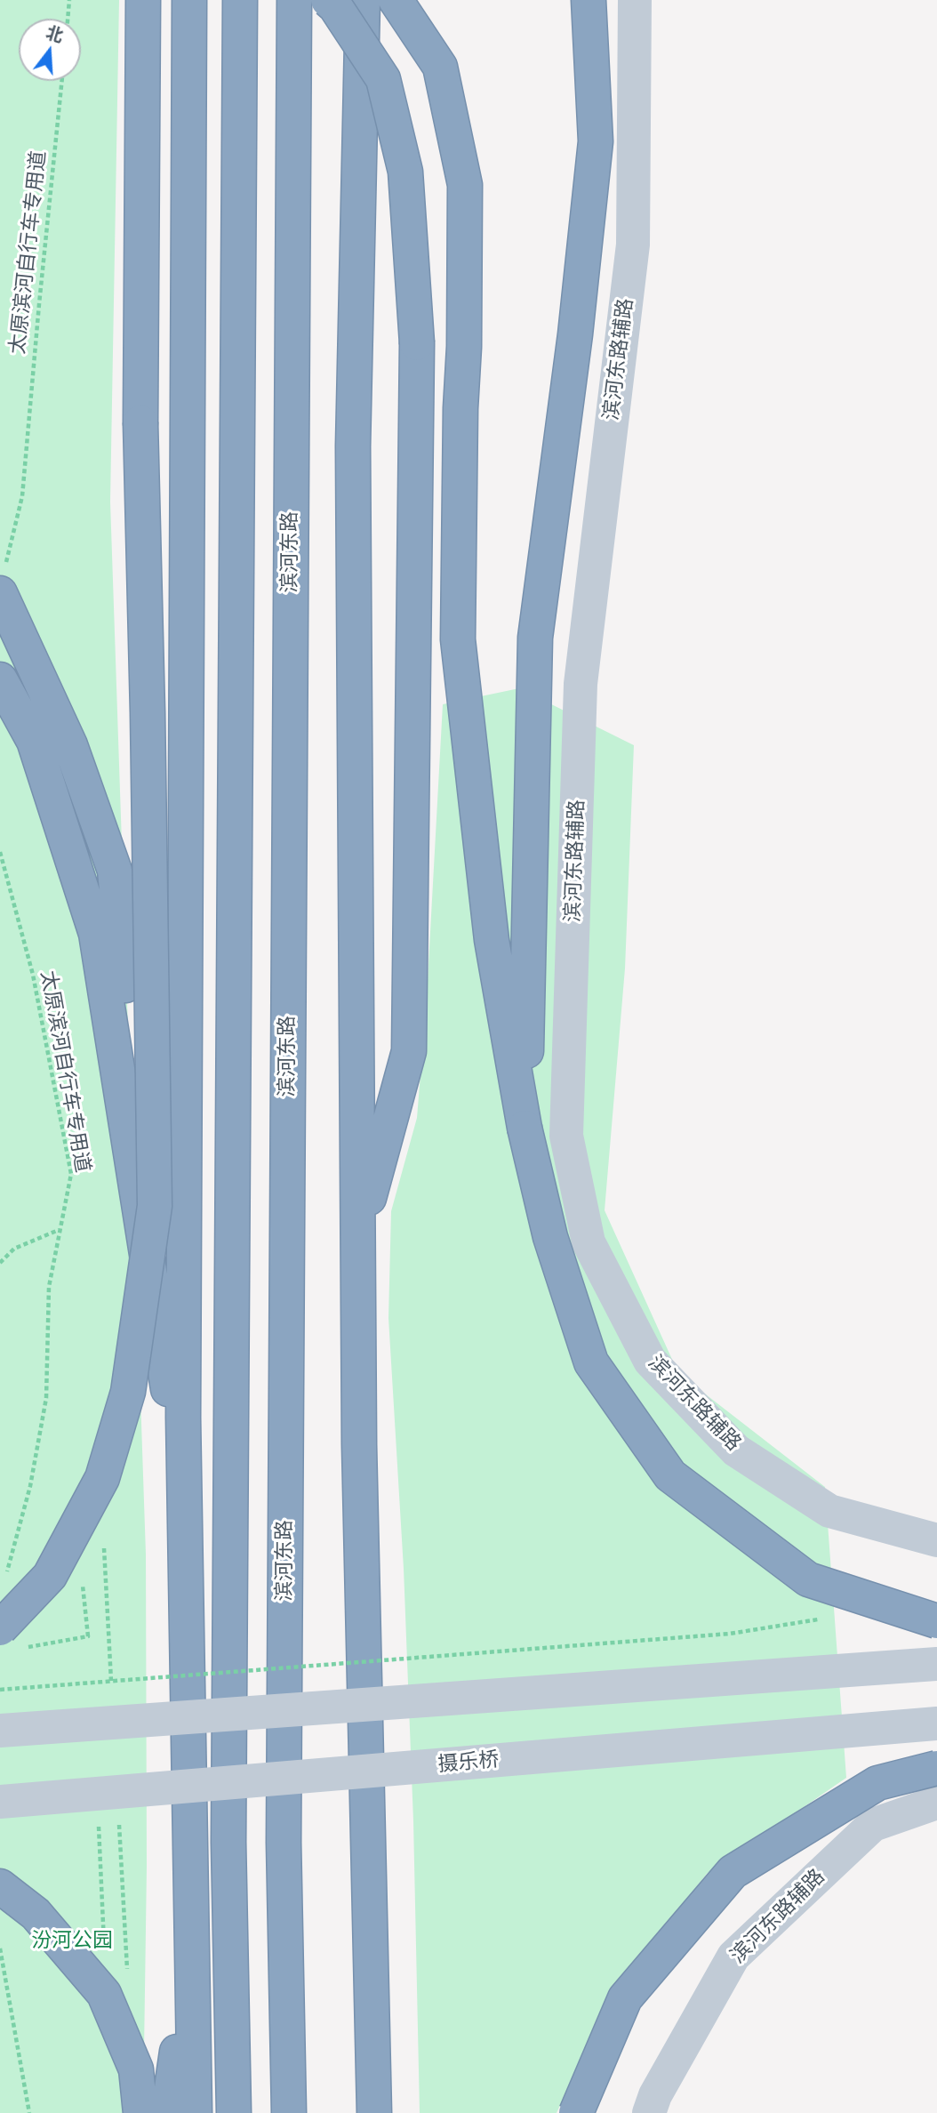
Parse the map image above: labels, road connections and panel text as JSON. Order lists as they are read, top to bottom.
{
  "streets": {
    "highway": ["滨河东路"],
    "main road": ["滨河东路辅路", "摄乐桥"],
    "path": ["太原滨河自行车专用道"]
  },
  "parks": ["汾河公园"],
  "north": "top"
}
